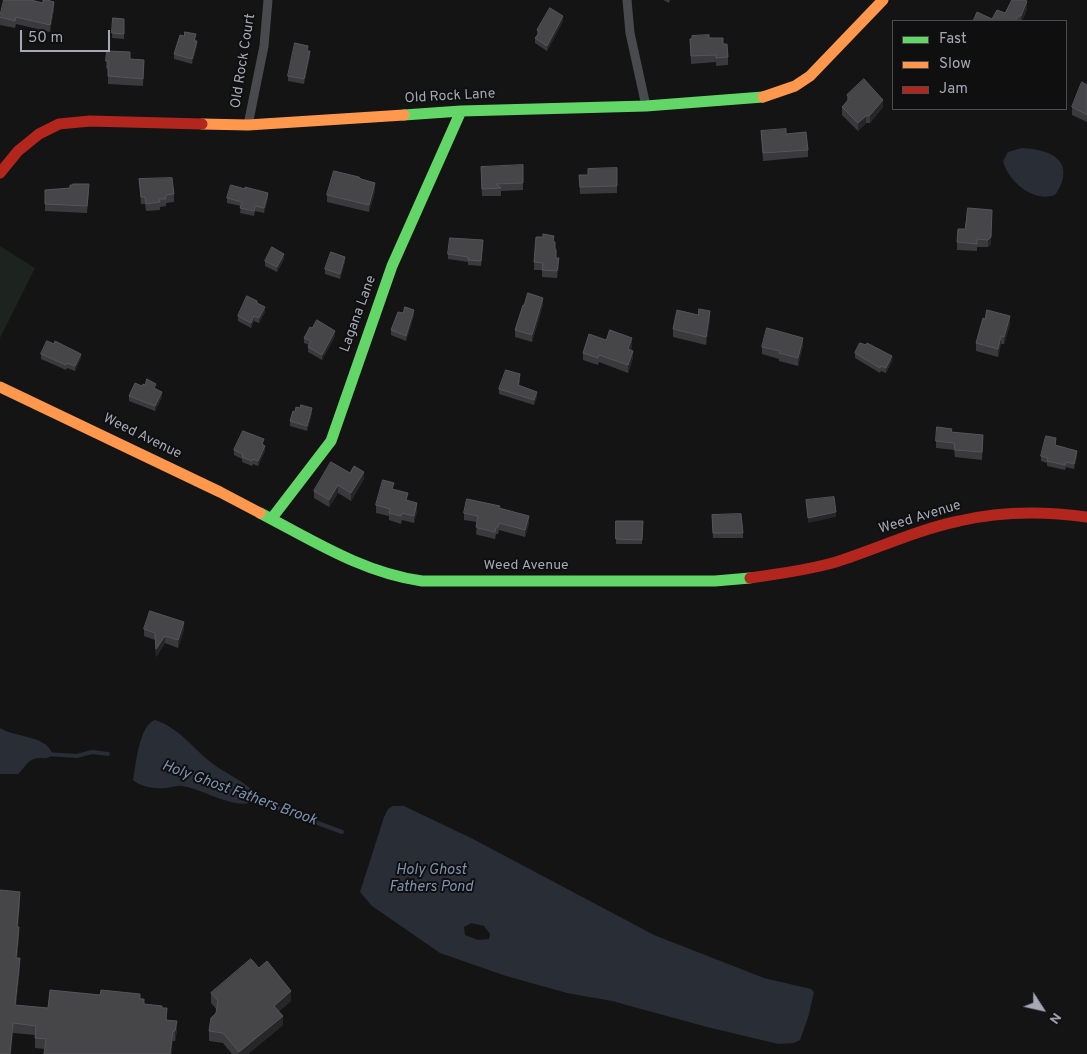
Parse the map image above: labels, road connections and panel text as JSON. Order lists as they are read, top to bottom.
{
  "streets": {
    "street": [
      "Old Rock Court",
      "Old Rock Lane",
      "Lagana Lane",
      "Weed Avenue"
    ]
  },
  "crossings": [
    ["Old Rock Court", "Old Rock Lane"],
    ["Old Rock Lane", "Lagana Lane"],
    ["Lagana Lane", "Weed Avenue"]
  ],
  "water": ["Holy Ghost Fathers Brook", "Holy Ghost Fathers Pond"],
  "legend": ["Fast", "Slow", "Jam"],
  "scale_bar": "50 m",
  "north": "bottom right"
}
